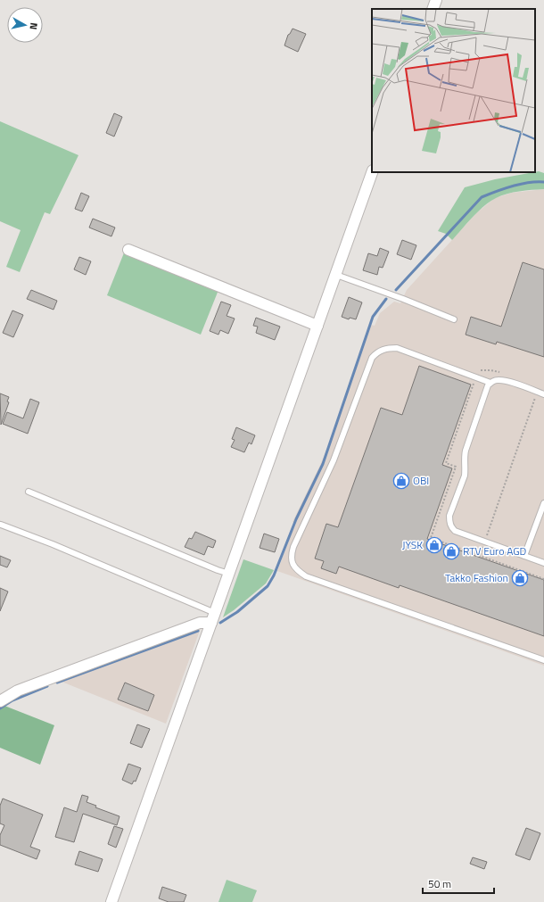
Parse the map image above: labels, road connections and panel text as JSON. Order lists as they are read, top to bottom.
{
  "places": {
    "shop": [
      "OBI",
      "JYSK",
      "RTV Euro AGD",
      "Takko Fashion"
    ]
  },
  "scale_bar": "50 m",
  "north": "right"
}
